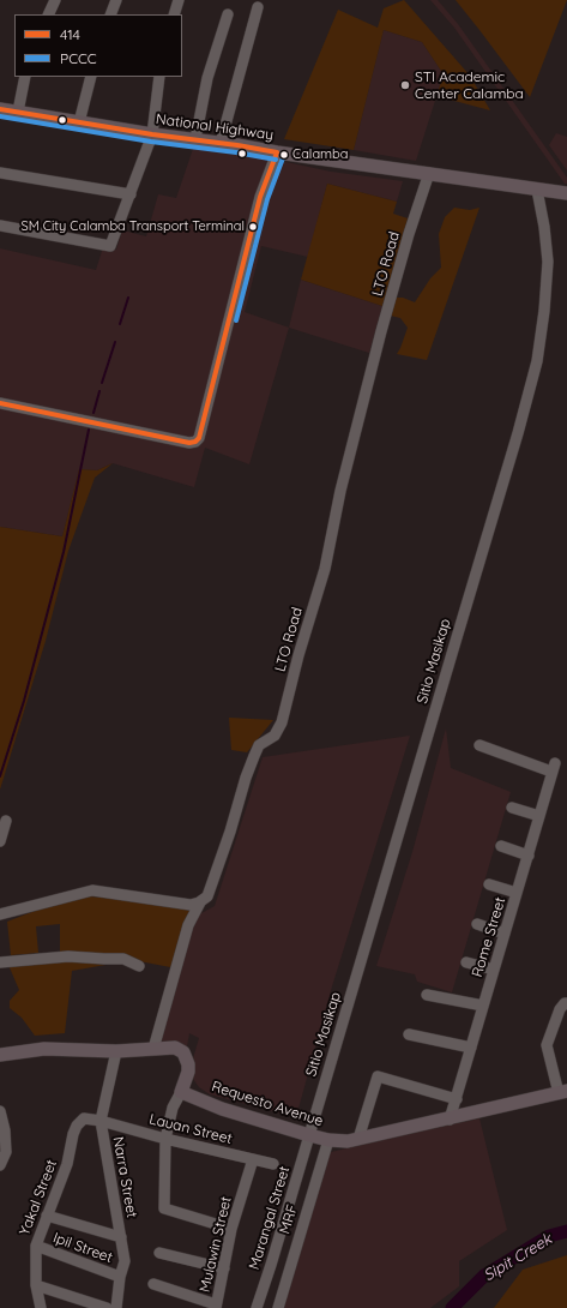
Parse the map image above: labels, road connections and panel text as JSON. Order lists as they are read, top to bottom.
{
  "streets": {
    "main road": ["National Highway", "Requesto Avenue"],
    "street": [
      "LTO Road",
      "Sitio Masikap",
      "Rome Street",
      "Lauan Street",
      "Narra Street",
      "Yakal Street",
      "Marangal Street",
      "MRF",
      "Mulawin Street",
      "Ipil Street"
    ]
  },
  "crossings": [
    ["National Highway", "LTO Road"],
    ["National Highway", "Sitio Masikap"],
    ["Sitio Masikap", "Requesto Avenue"],
    ["Sitio Masikap", "Marangal Street"],
    ["Rome Street", "Requesto Avenue"],
    ["Requesto Avenue", "Marangal Street"],
    ["Requesto Avenue", "MRF"],
    ["Lauan Street", "Narra Street"],
    ["Lauan Street", "Yakal Street"],
    ["Lauan Street", "Mulawin Street"],
    ["Narra Street", "Yakal Street"],
    ["Narra Street", "Ipil Street"],
    ["Yakal Street", "Ipil Street"]
  ],
  "water": ["Sipit Creek"],
  "places": ["STI Academic Center Calamba", "Calamba", "SM City Calamba Transport Terminal"],
  "lines": ["transit line 414", "transit line PCCC"],
  "legend": ["414", "PCCC"]
}
